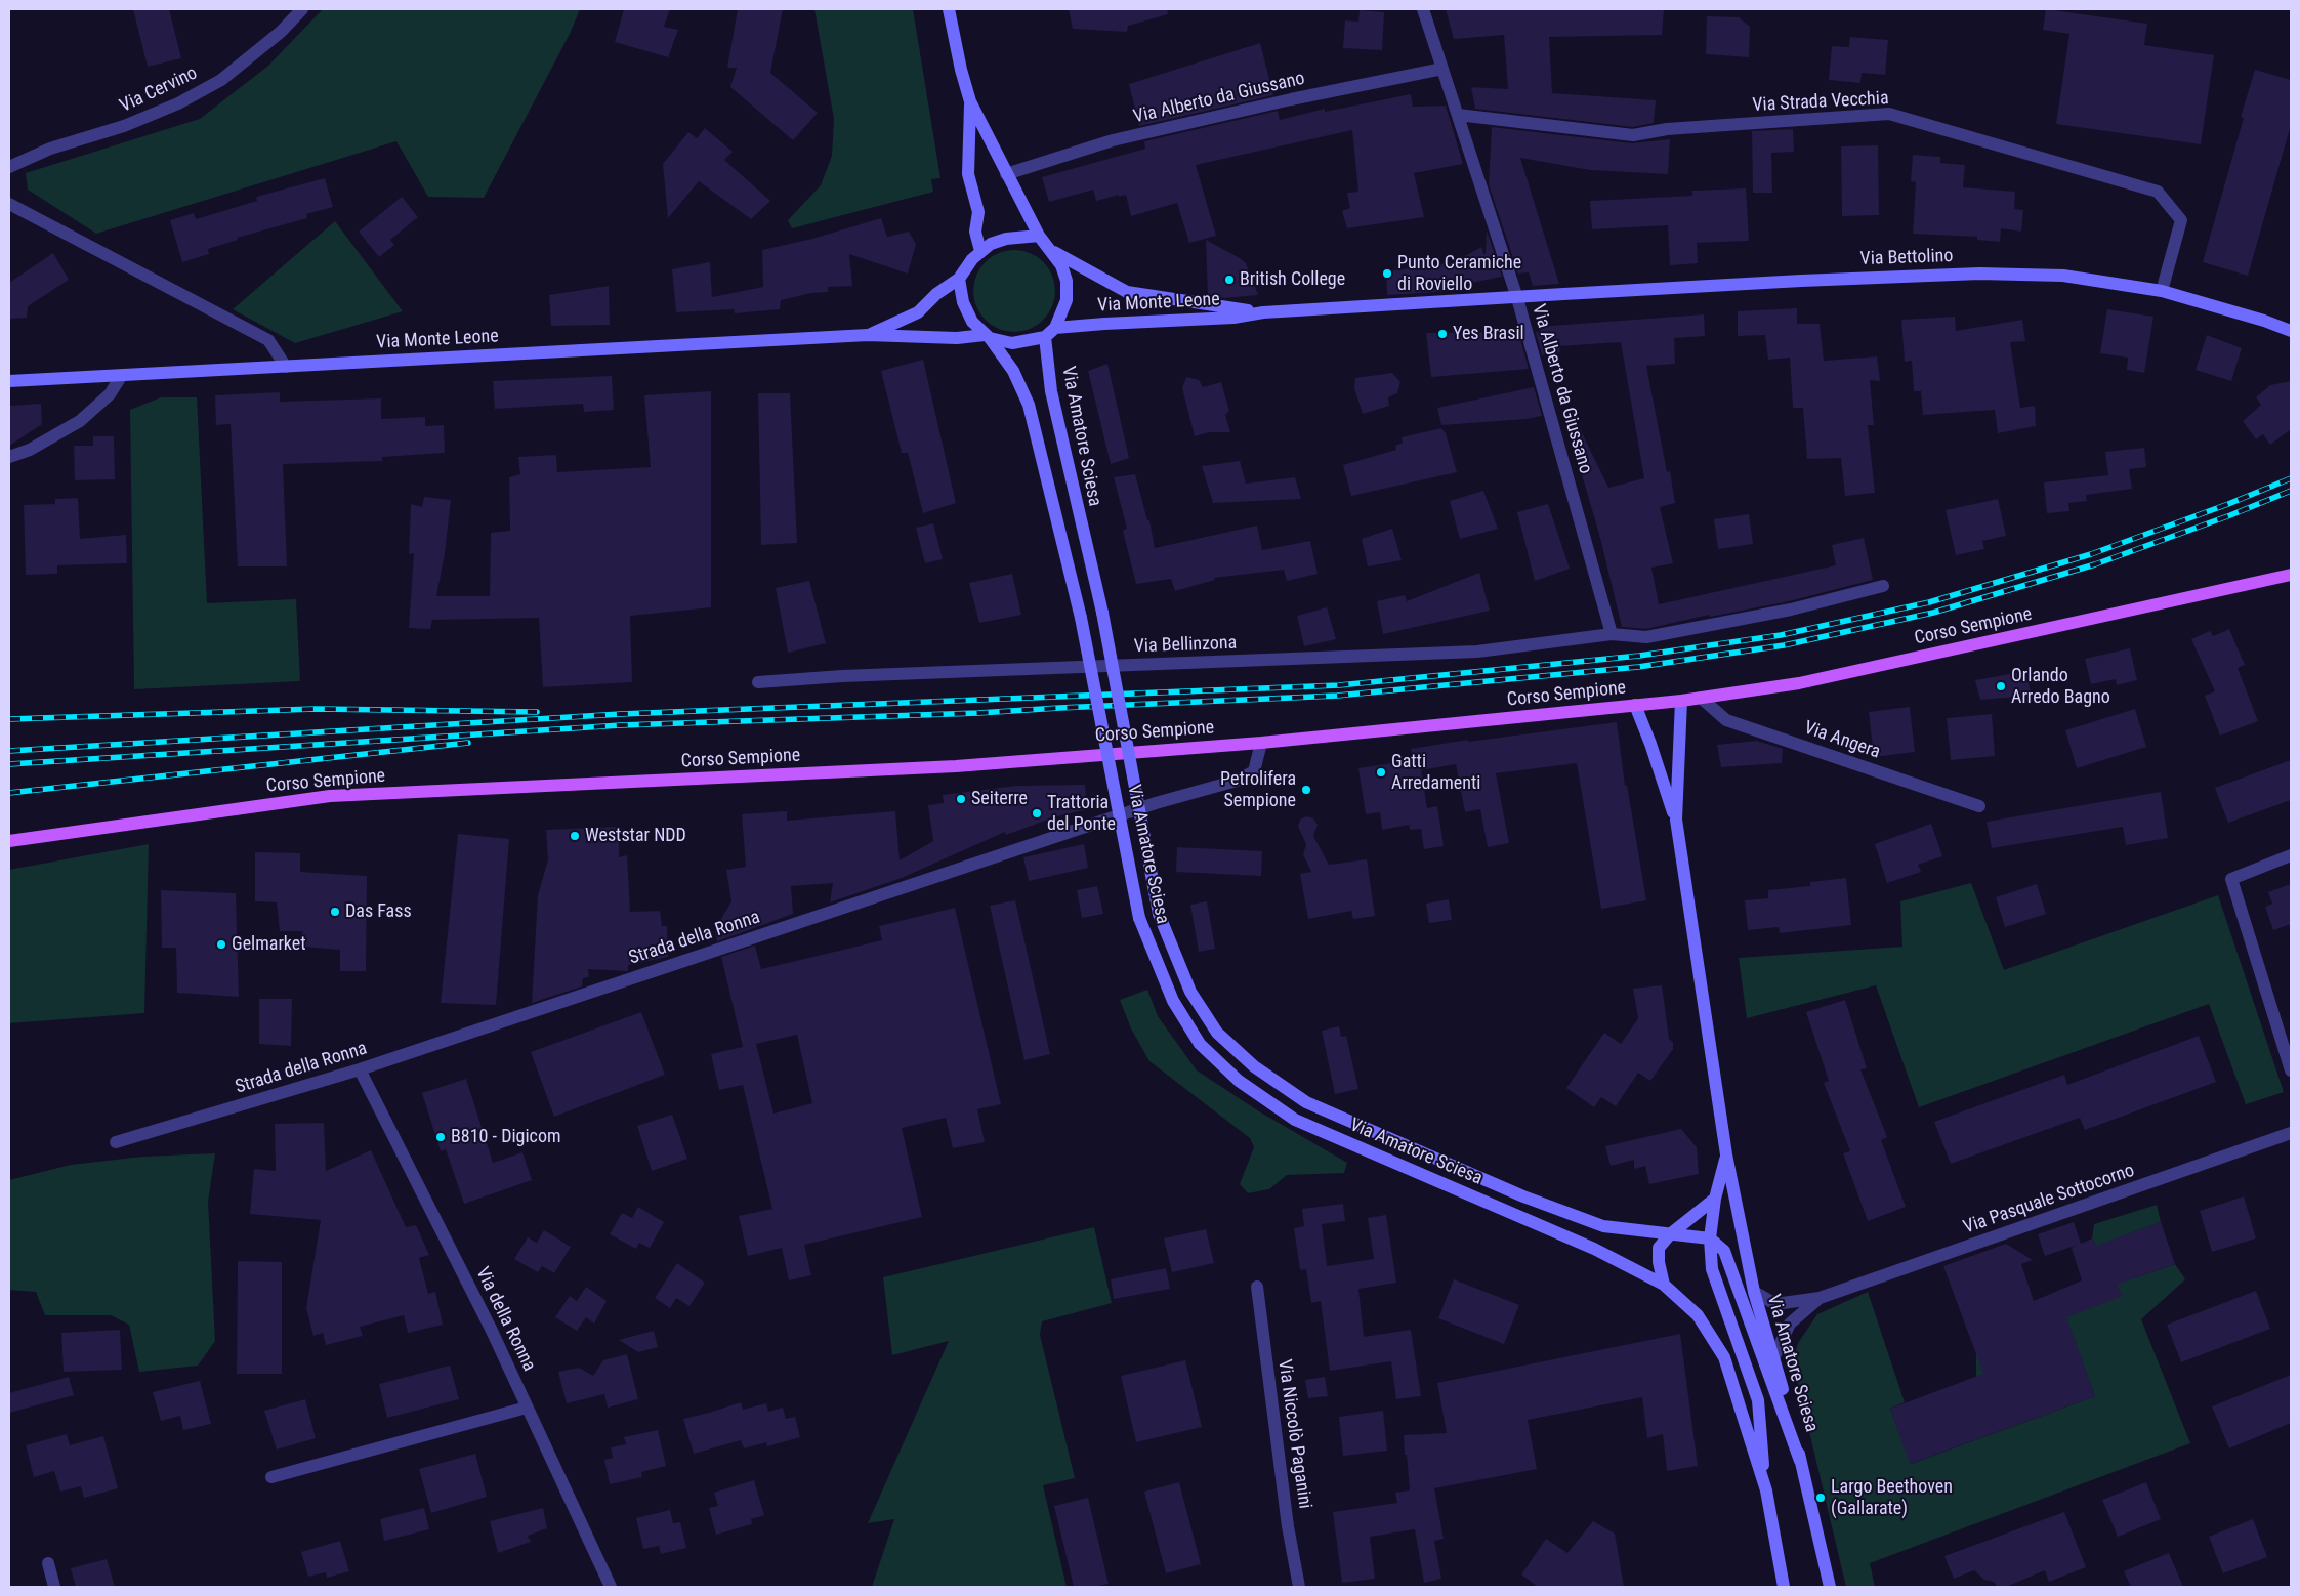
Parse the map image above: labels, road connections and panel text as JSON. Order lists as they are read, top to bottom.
{
  "streets": {
    "main road": ["Corso Sempione"],
    "street": [
      "Via Cervino",
      "Via Alberto da Giussano",
      "Via Strada Vecchia",
      "Via Bettolino",
      "Via Monte Leone",
      "Via Amatore Sciesa",
      "Via Bellinzona",
      "Via Angera",
      "Strada della Ronna",
      "Via Pasquale Sottocorno",
      "Via della Ronna",
      "Via Niccolò Paganini"
    ]
  },
  "crossings": [
    ["Via Alberto da Giussano", "Via Strada Vecchia"],
    ["Via Alberto da Giussano", "Via Bettolino"],
    ["Via Alberto da Giussano", "Via Monte Leone"],
    ["Via Alberto da Giussano", "Via Bellinzona"],
    ["Via Strada Vecchia", "Via Bettolino"],
    ["Via Bettolino", "Via Monte Leone"],
    ["Via Monte Leone", "Via Amatore Sciesa"],
    ["Via Amatore Sciesa", "Corso Sempione"],
    ["Via Amatore Sciesa", "Via Pasquale Sottocorno"],
    ["Corso Sempione", "Via Angera"],
    ["Corso Sempione", "Strada della Ronna"],
    ["Strada della Ronna", "Via della Ronna"]
  ],
  "places": [
    "Punto Ceramiche di Roviello",
    "British College",
    "Yes Brasil",
    "Orlando Arredo Bagno",
    "Gatti Arredamenti",
    "Petrolifera Sempione",
    "Seiterre",
    "Trattoria del Ponte",
    "Weststar NDD",
    "Das Fass",
    "Gelmarket",
    "B810 - Digicom",
    "Largo Beethoven (Gallarate)"
  ]
}
